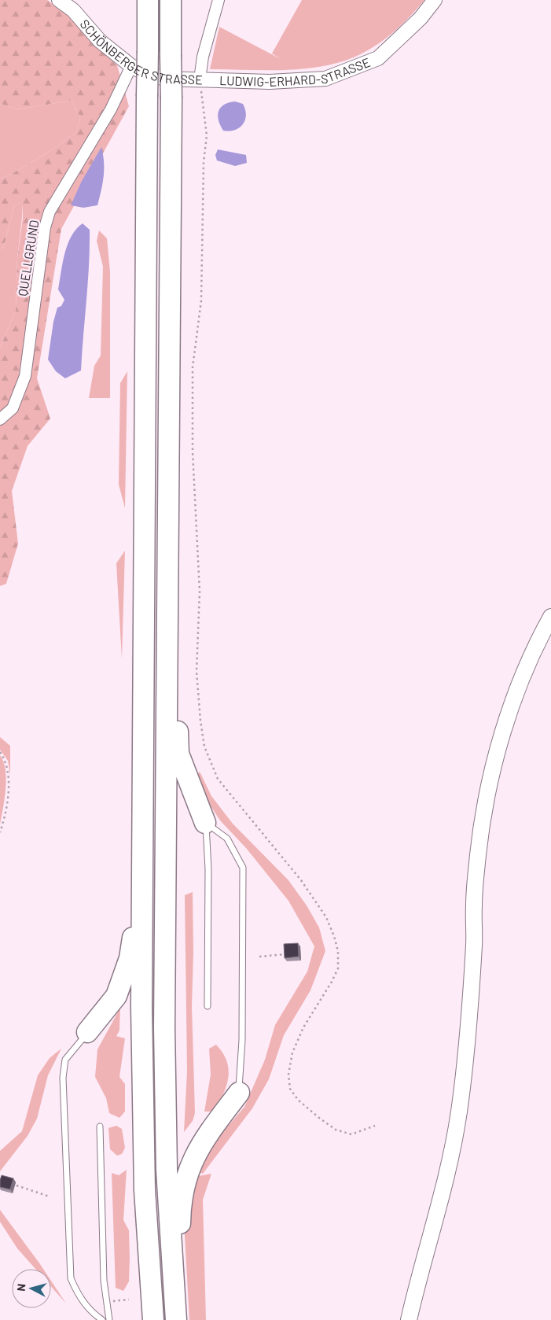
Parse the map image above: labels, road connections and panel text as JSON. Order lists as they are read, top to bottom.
{
  "streets": {
    "street": ["SCHÖNBERGER STRASSE", "LUDWIG-ERHARD-STRASSE", "QUELLGRUND"]
  },
  "crossings": [
    ["SCHÖNBERGER STRASSE", "LUDWIG-ERHARD-STRASSE"],
    ["SCHÖNBERGER STRASSE", "QUELLGRUND"]
  ],
  "north": "left"
}
